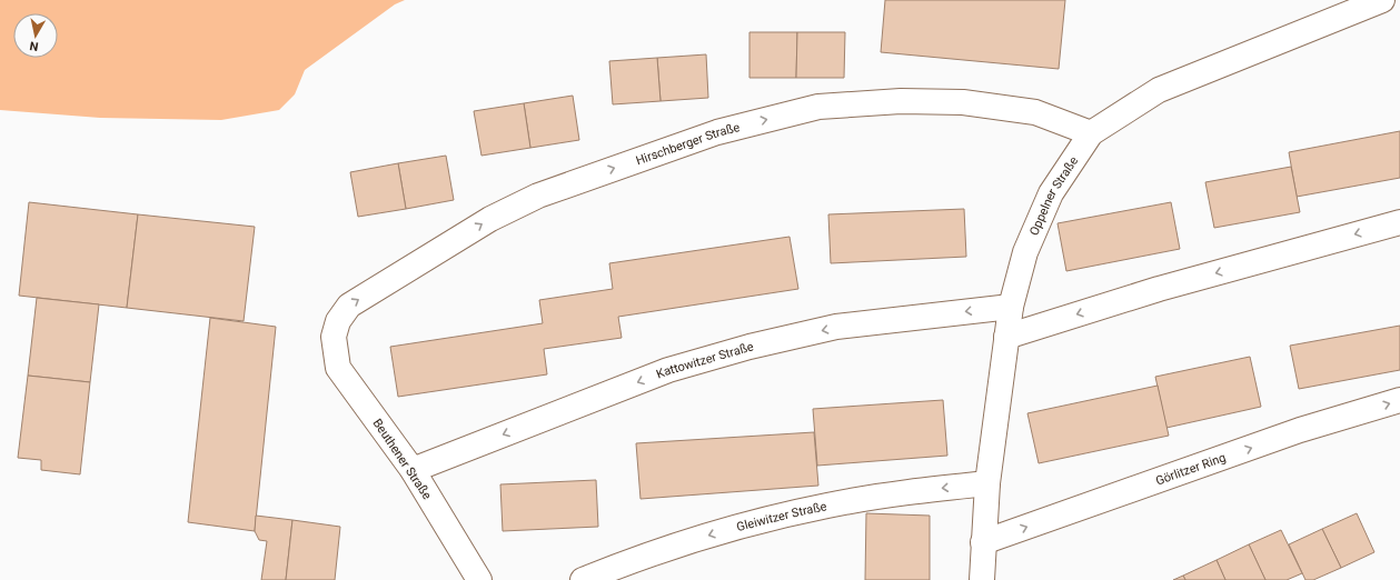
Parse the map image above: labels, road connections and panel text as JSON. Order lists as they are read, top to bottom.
{
  "streets": {
    "street": [
      "Hirschberger Straße",
      "Oppelner Straße",
      "Kattowitzer Straße",
      "Beuthener Straße",
      "Görlitzer Ring",
      "Gleiwitzer Straße"
    ]
  },
  "crossings": [
    ["Hirschberger Straße", "Oppelner Straße"],
    ["Hirschberger Straße", "Beuthener Straße"],
    ["Oppelner Straße", "Kattowitzer Straße"],
    ["Oppelner Straße", "Görlitzer Ring"],
    ["Oppelner Straße", "Gleiwitzer Straße"],
    ["Kattowitzer Straße", "Beuthener Straße"]
  ],
  "one_way": ["Hirschberger Straße", "Kattowitzer Straße", "Gleiwitzer Straße"],
  "north": "bottom"
}
